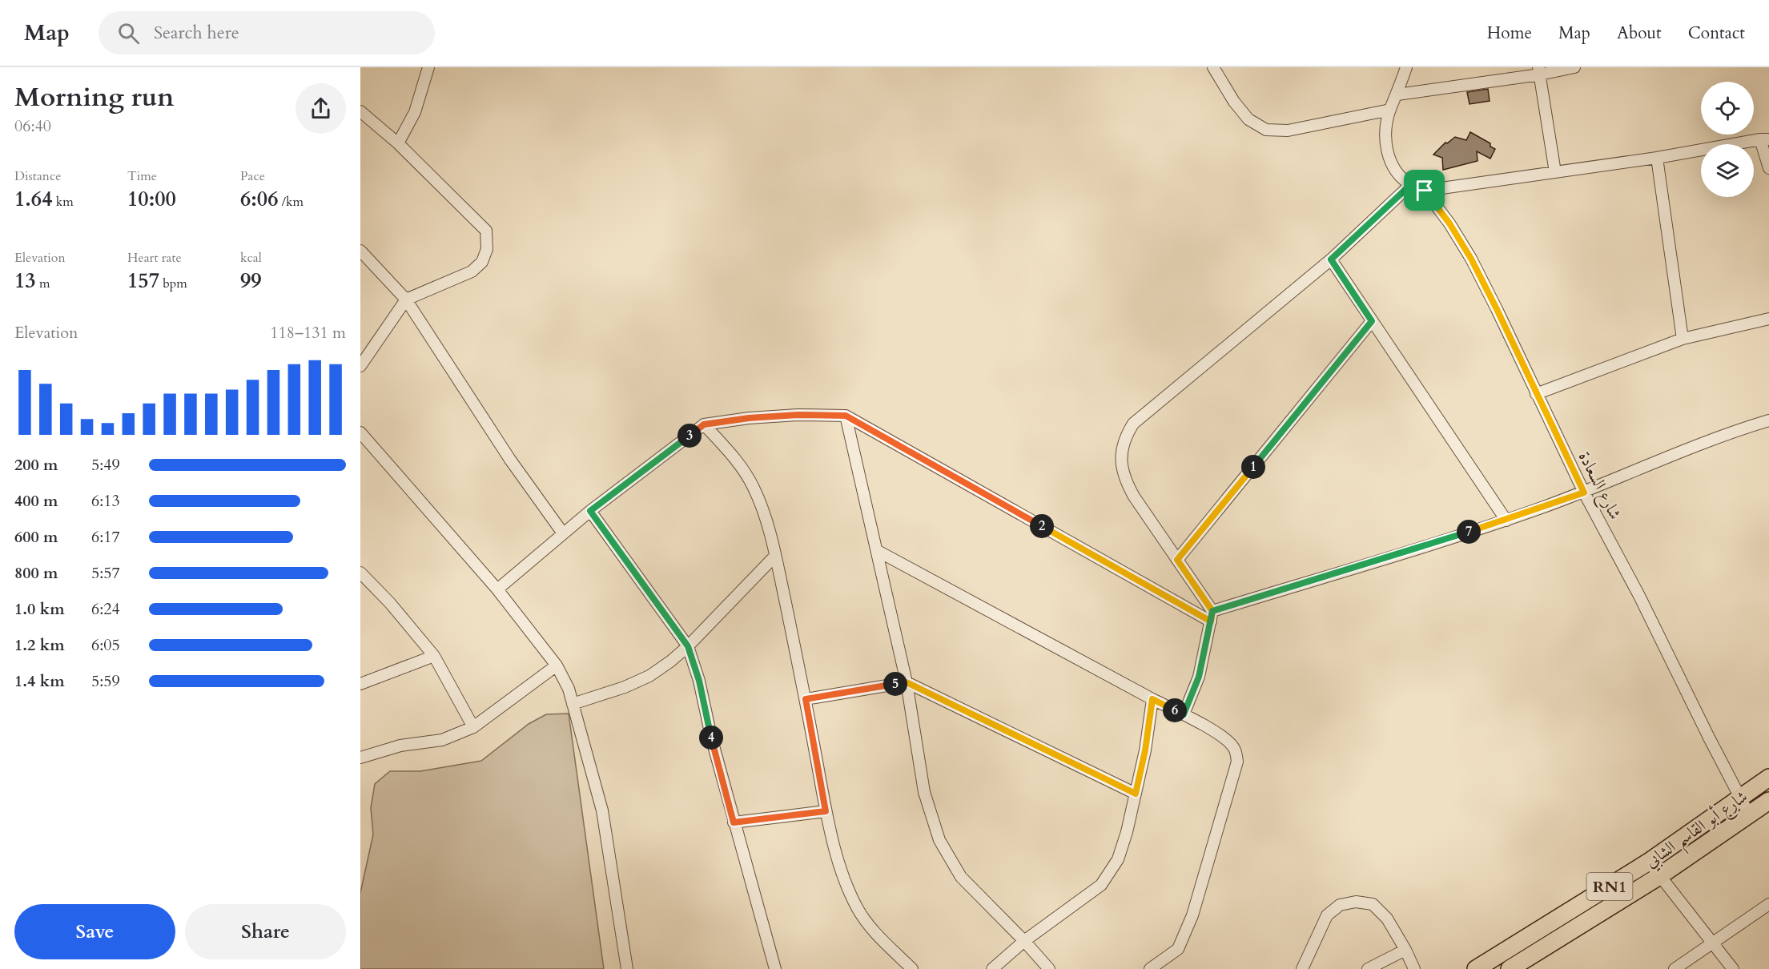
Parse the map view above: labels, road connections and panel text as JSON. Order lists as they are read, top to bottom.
{
  "streets": {
    "main road": ["شارع أبو القاسم الشابي", "RN1"],
    "street": ["شارع السعادة"]
  },
  "crossings": [
    ["شارع السعادة", "شارع أبو القاسم الشابي"]
  ],
  "page": {
    "header": "Map",
    "search": "Search here",
    "nav": [
      "Home",
      "Map",
      "About",
      "Contact"
    ],
    "heading": ["Morning run", "06:40"],
    "stats": [
      ["Distance", "1.64 km"],
      ["Time", "10:00"],
      ["Pace", "6:06 /km"],
      ["Elevation", "13 m"],
      ["Heart rate", "157 bpm"],
      ["kcal", "99"]
    ],
    "chart": ["Elevation", "118–131 m"],
    "pins": [
      "3",
      "1",
      "2",
      "7",
      "5",
      "6",
      "4"
    ],
    "list": [
      {
        "name": "200 m",
        "note": "5:49"
      },
      {
        "name": "400 m",
        "note": "6:13"
      },
      {
        "name": "600 m",
        "note": "6:17"
      },
      {
        "name": "800 m",
        "note": "5:57"
      },
      {
        "name": "1.0 km",
        "note": "6:24"
      },
      {
        "name": "1.2 km",
        "note": "6:05"
      },
      {
        "name": "1.4 km",
        "note": "5:59"
      }
    ],
    "buttons": ["Save", "Share"]
  }
}
